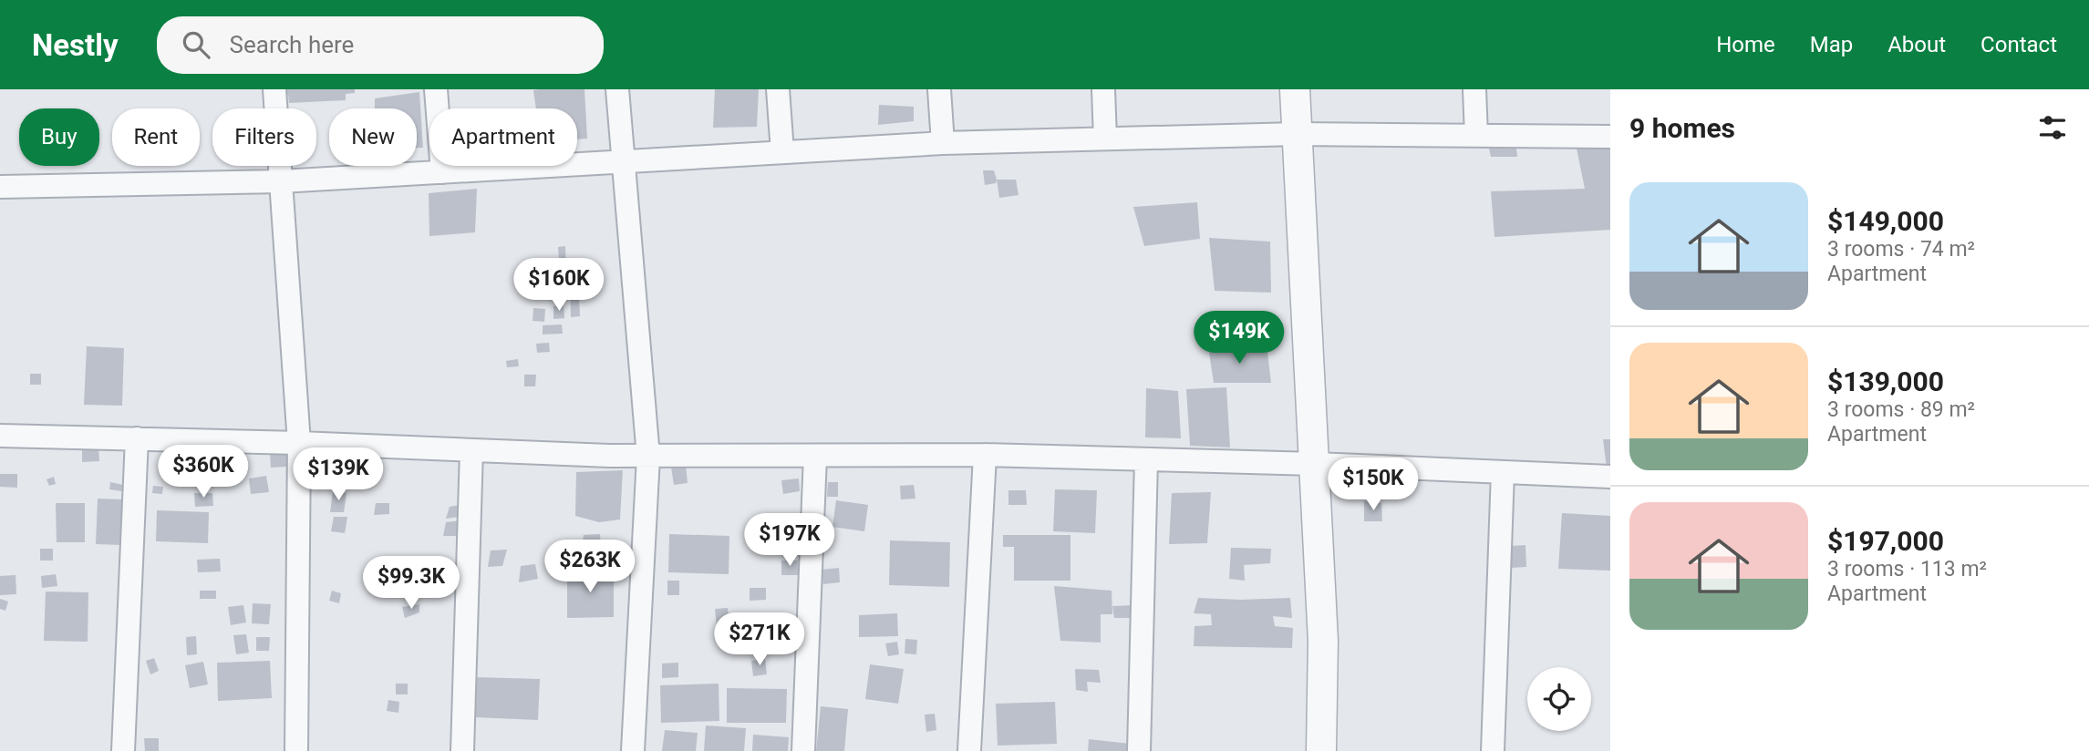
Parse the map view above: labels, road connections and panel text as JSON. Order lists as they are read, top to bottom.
{
  "page": {
    "header": "Nestly",
    "search": "Search here",
    "nav": [
      "Home",
      "Map",
      "About",
      "Contact"
    ],
    "heading": "9 homes",
    "chip": [
      "Buy",
      "Rent",
      "Filters",
      "New",
      "Apartment"
    ],
    "list": [
      {
        "name": "$149,000",
        "note": "3 rooms · 74 m² · Apartment"
      },
      {
        "name": "$139,000",
        "note": "3 rooms · 89 m² · Apartment"
      },
      {
        "name": "$197,000",
        "note": "3 rooms · 113 m² · Apartment"
      }
    ],
    "price": [
      "$160K",
      "$149K",
      "$360K",
      "$139K",
      "$150K",
      "$197K",
      "$263K",
      "$99.3K",
      "$271K"
    ]
  }
}
